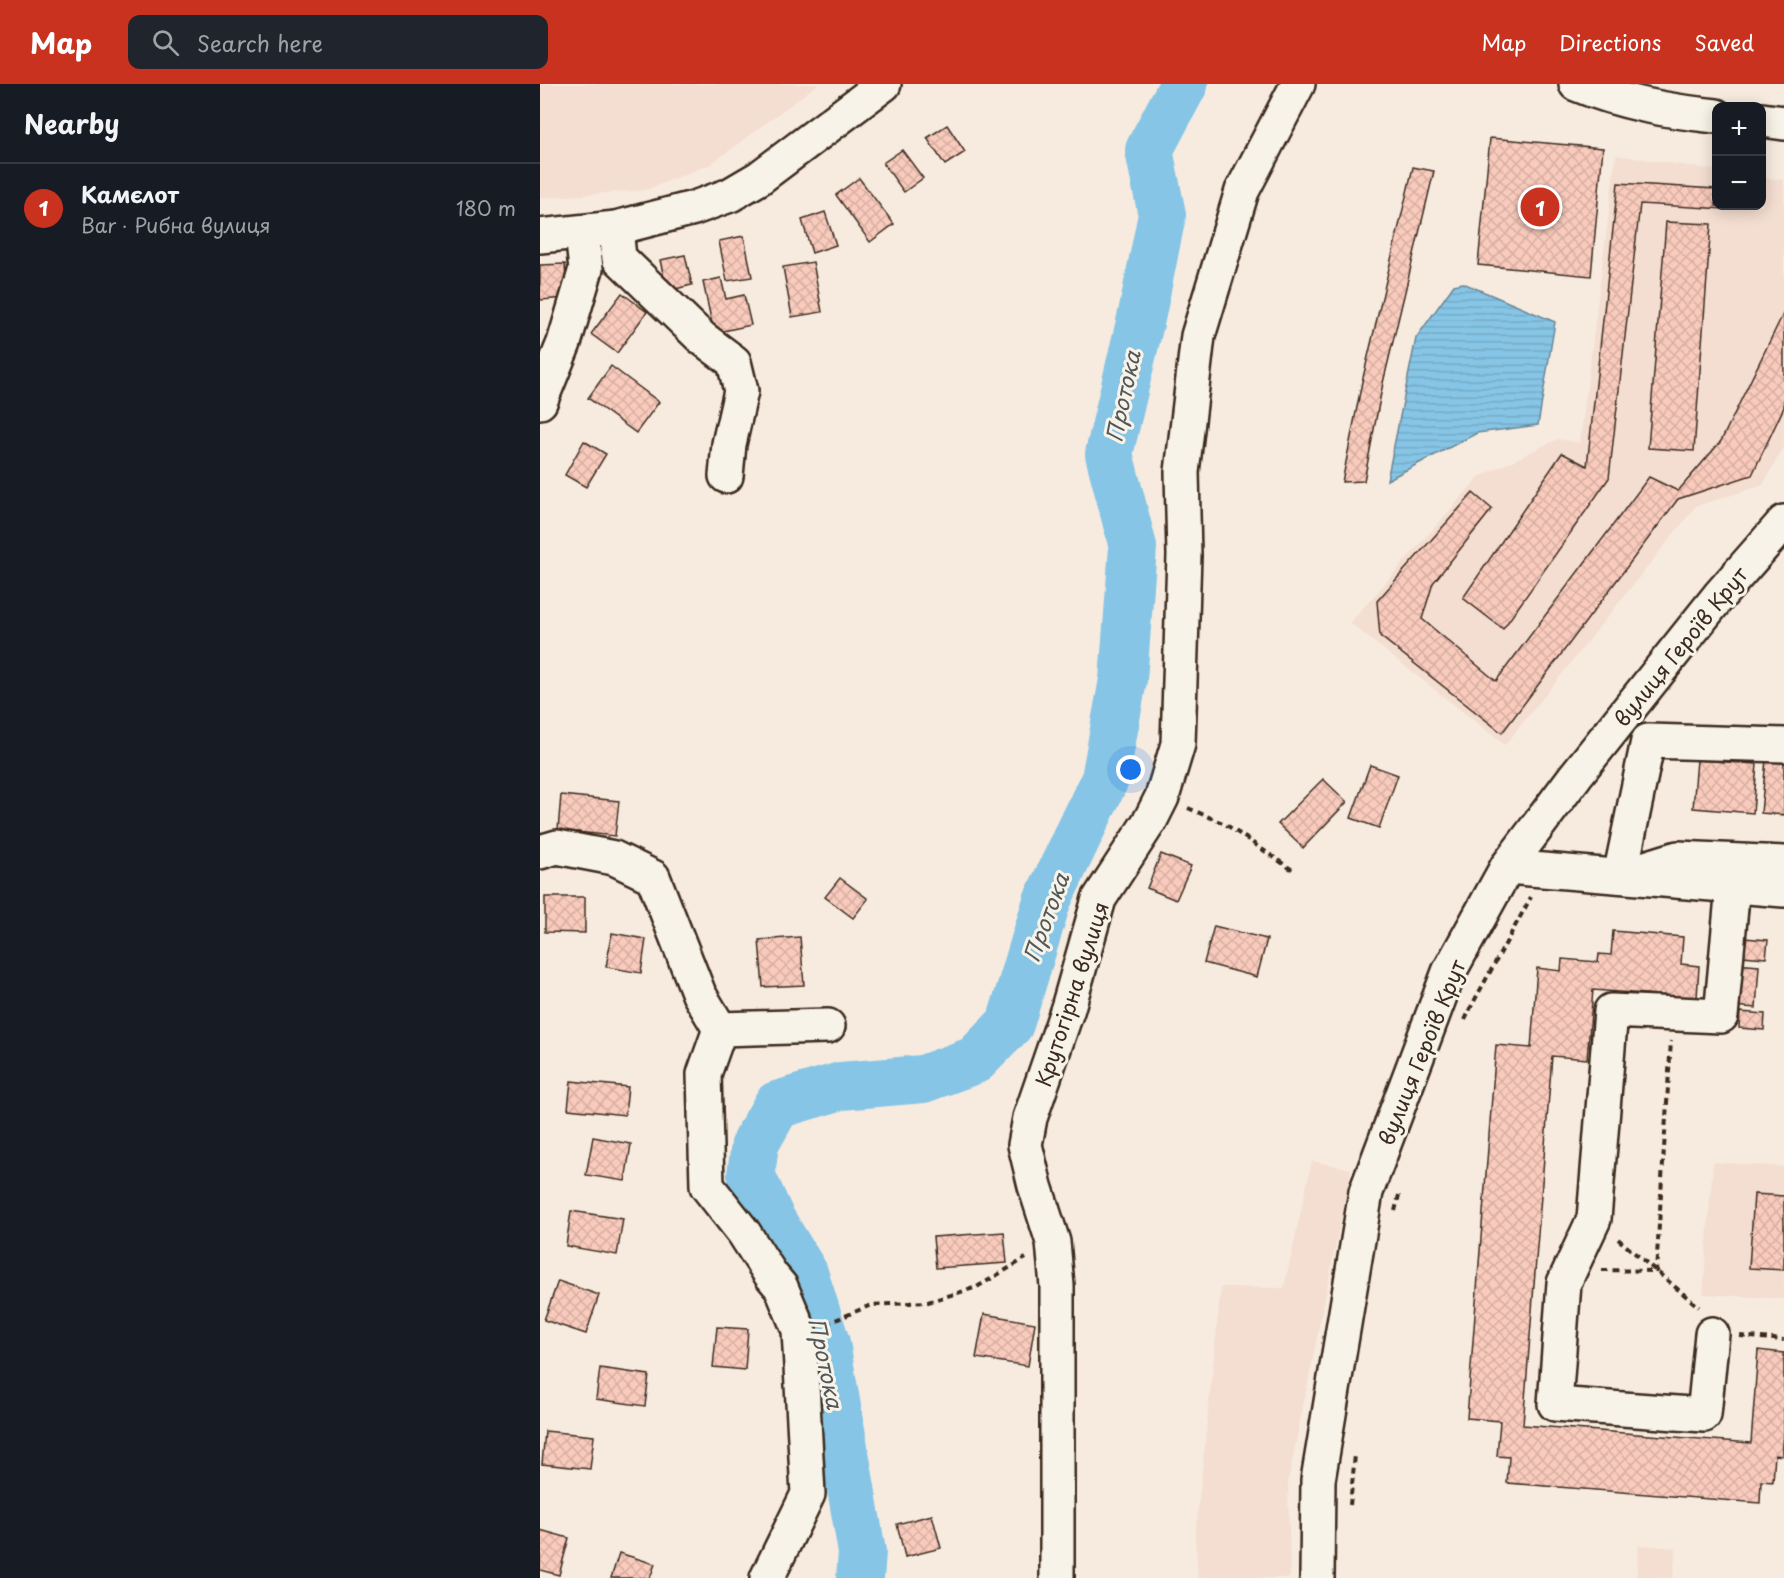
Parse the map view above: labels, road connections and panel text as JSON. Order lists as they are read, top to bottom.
{
  "streets": {
    "street": ["вулиця Героїв Крут", "Крутогірна вулиця"]
  },
  "water": ["Протока"],
  "page": {
    "header": "Map",
    "search": "Search here",
    "nav": ["Map", "Directions", "Saved"],
    "heading": "Nearby",
    "map_buttons": ["+", "−"],
    "list": [
      {
        "mark": "1",
        "name": "Камєлот",
        "note": "Bar · Рибна вулиця",
        "value": "180 m"
      }
    ],
    "pins": "1"
  }
}
